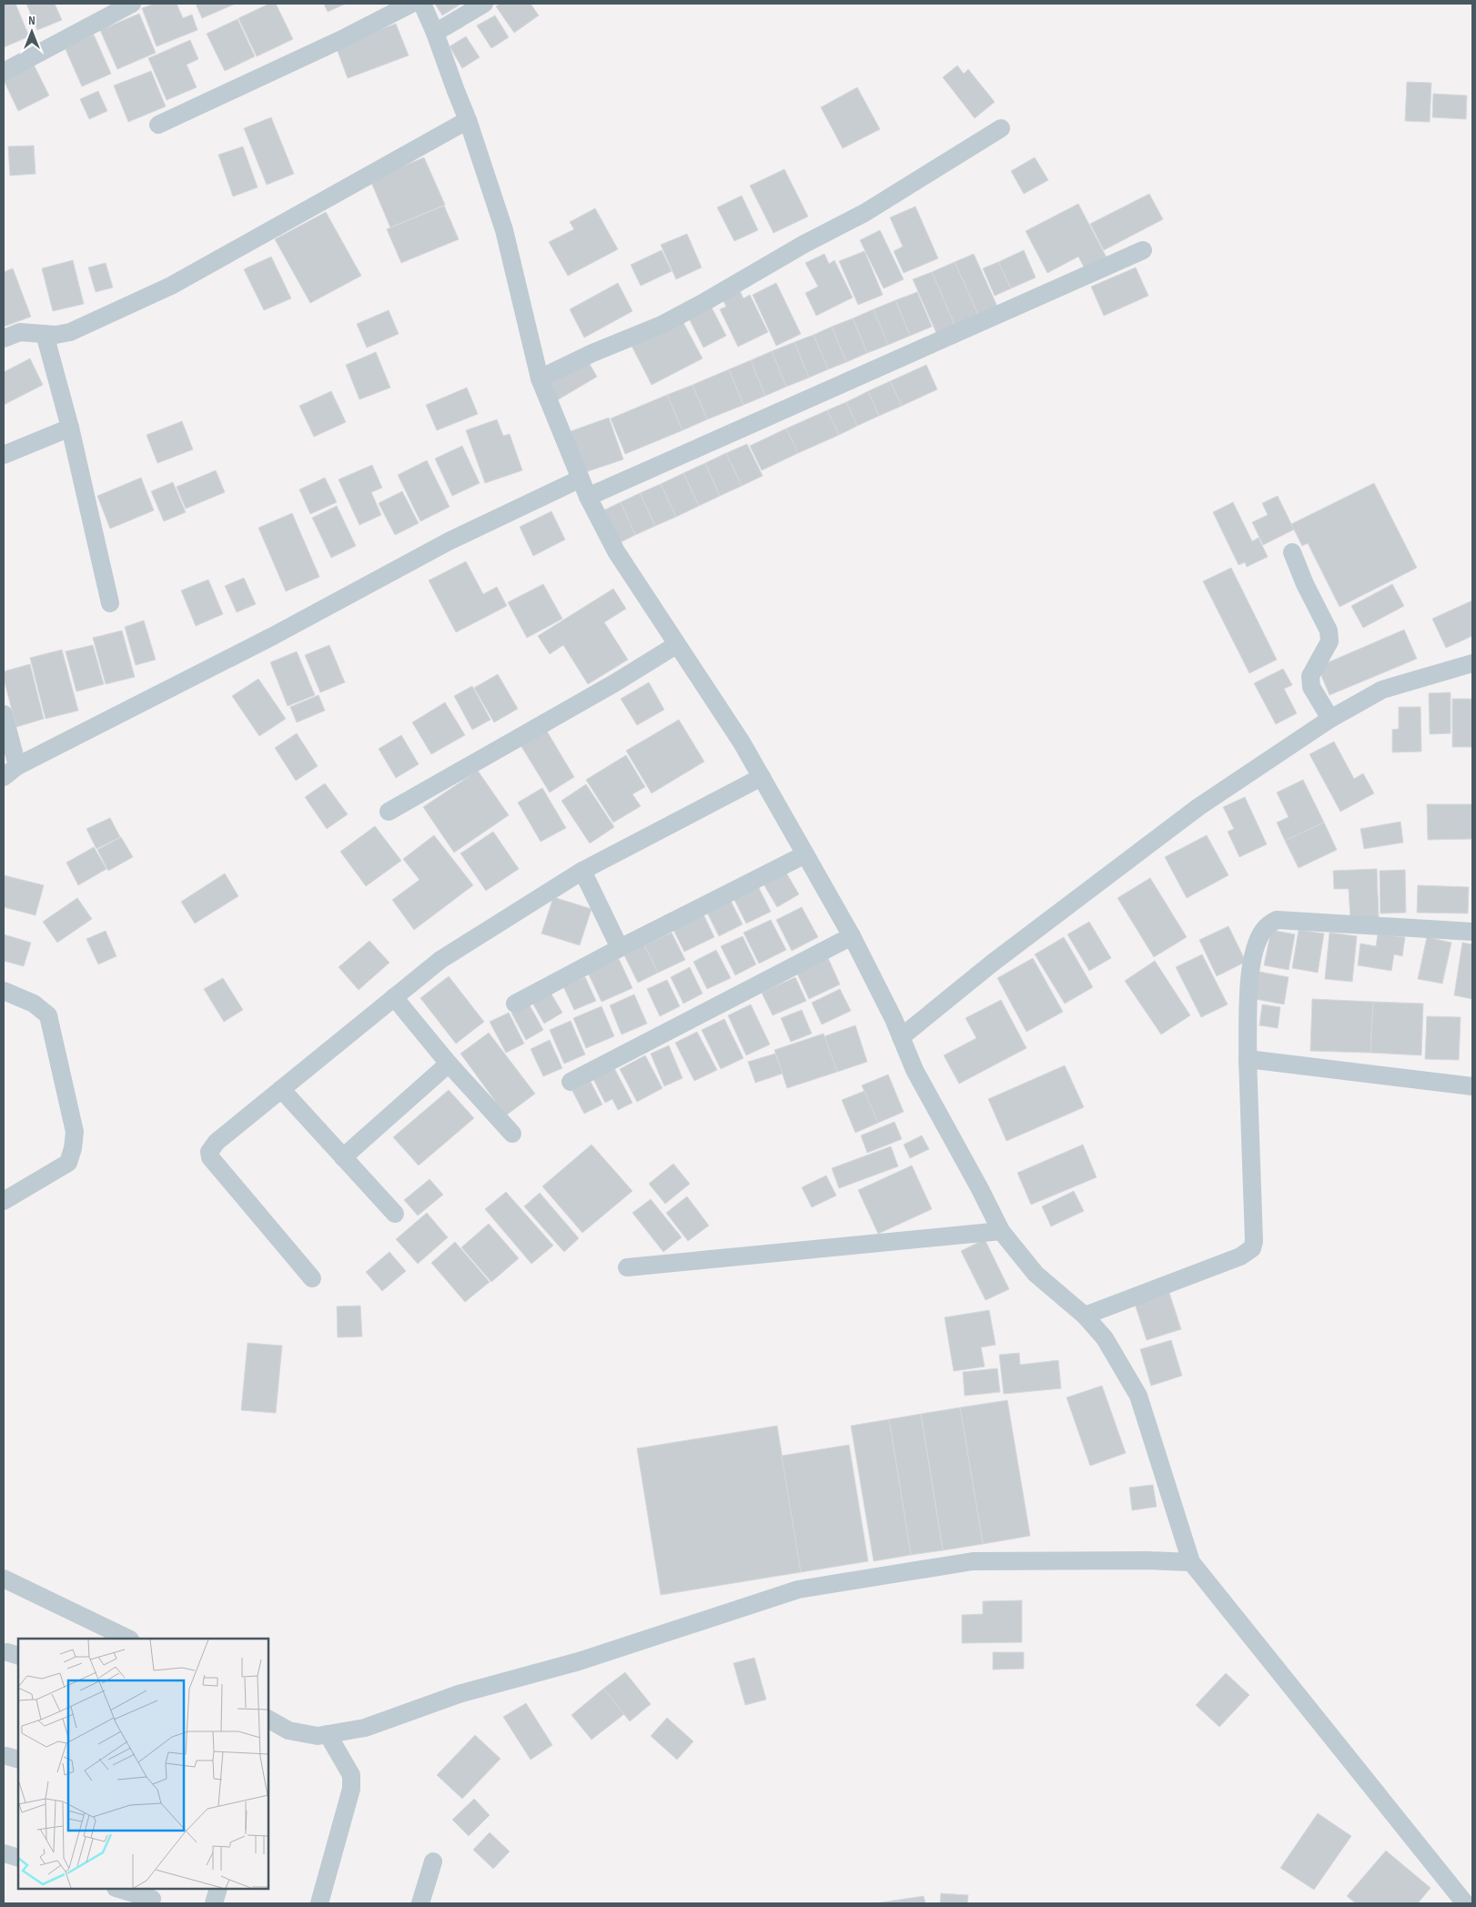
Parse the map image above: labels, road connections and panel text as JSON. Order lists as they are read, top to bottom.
{
  "north": "top"
}
